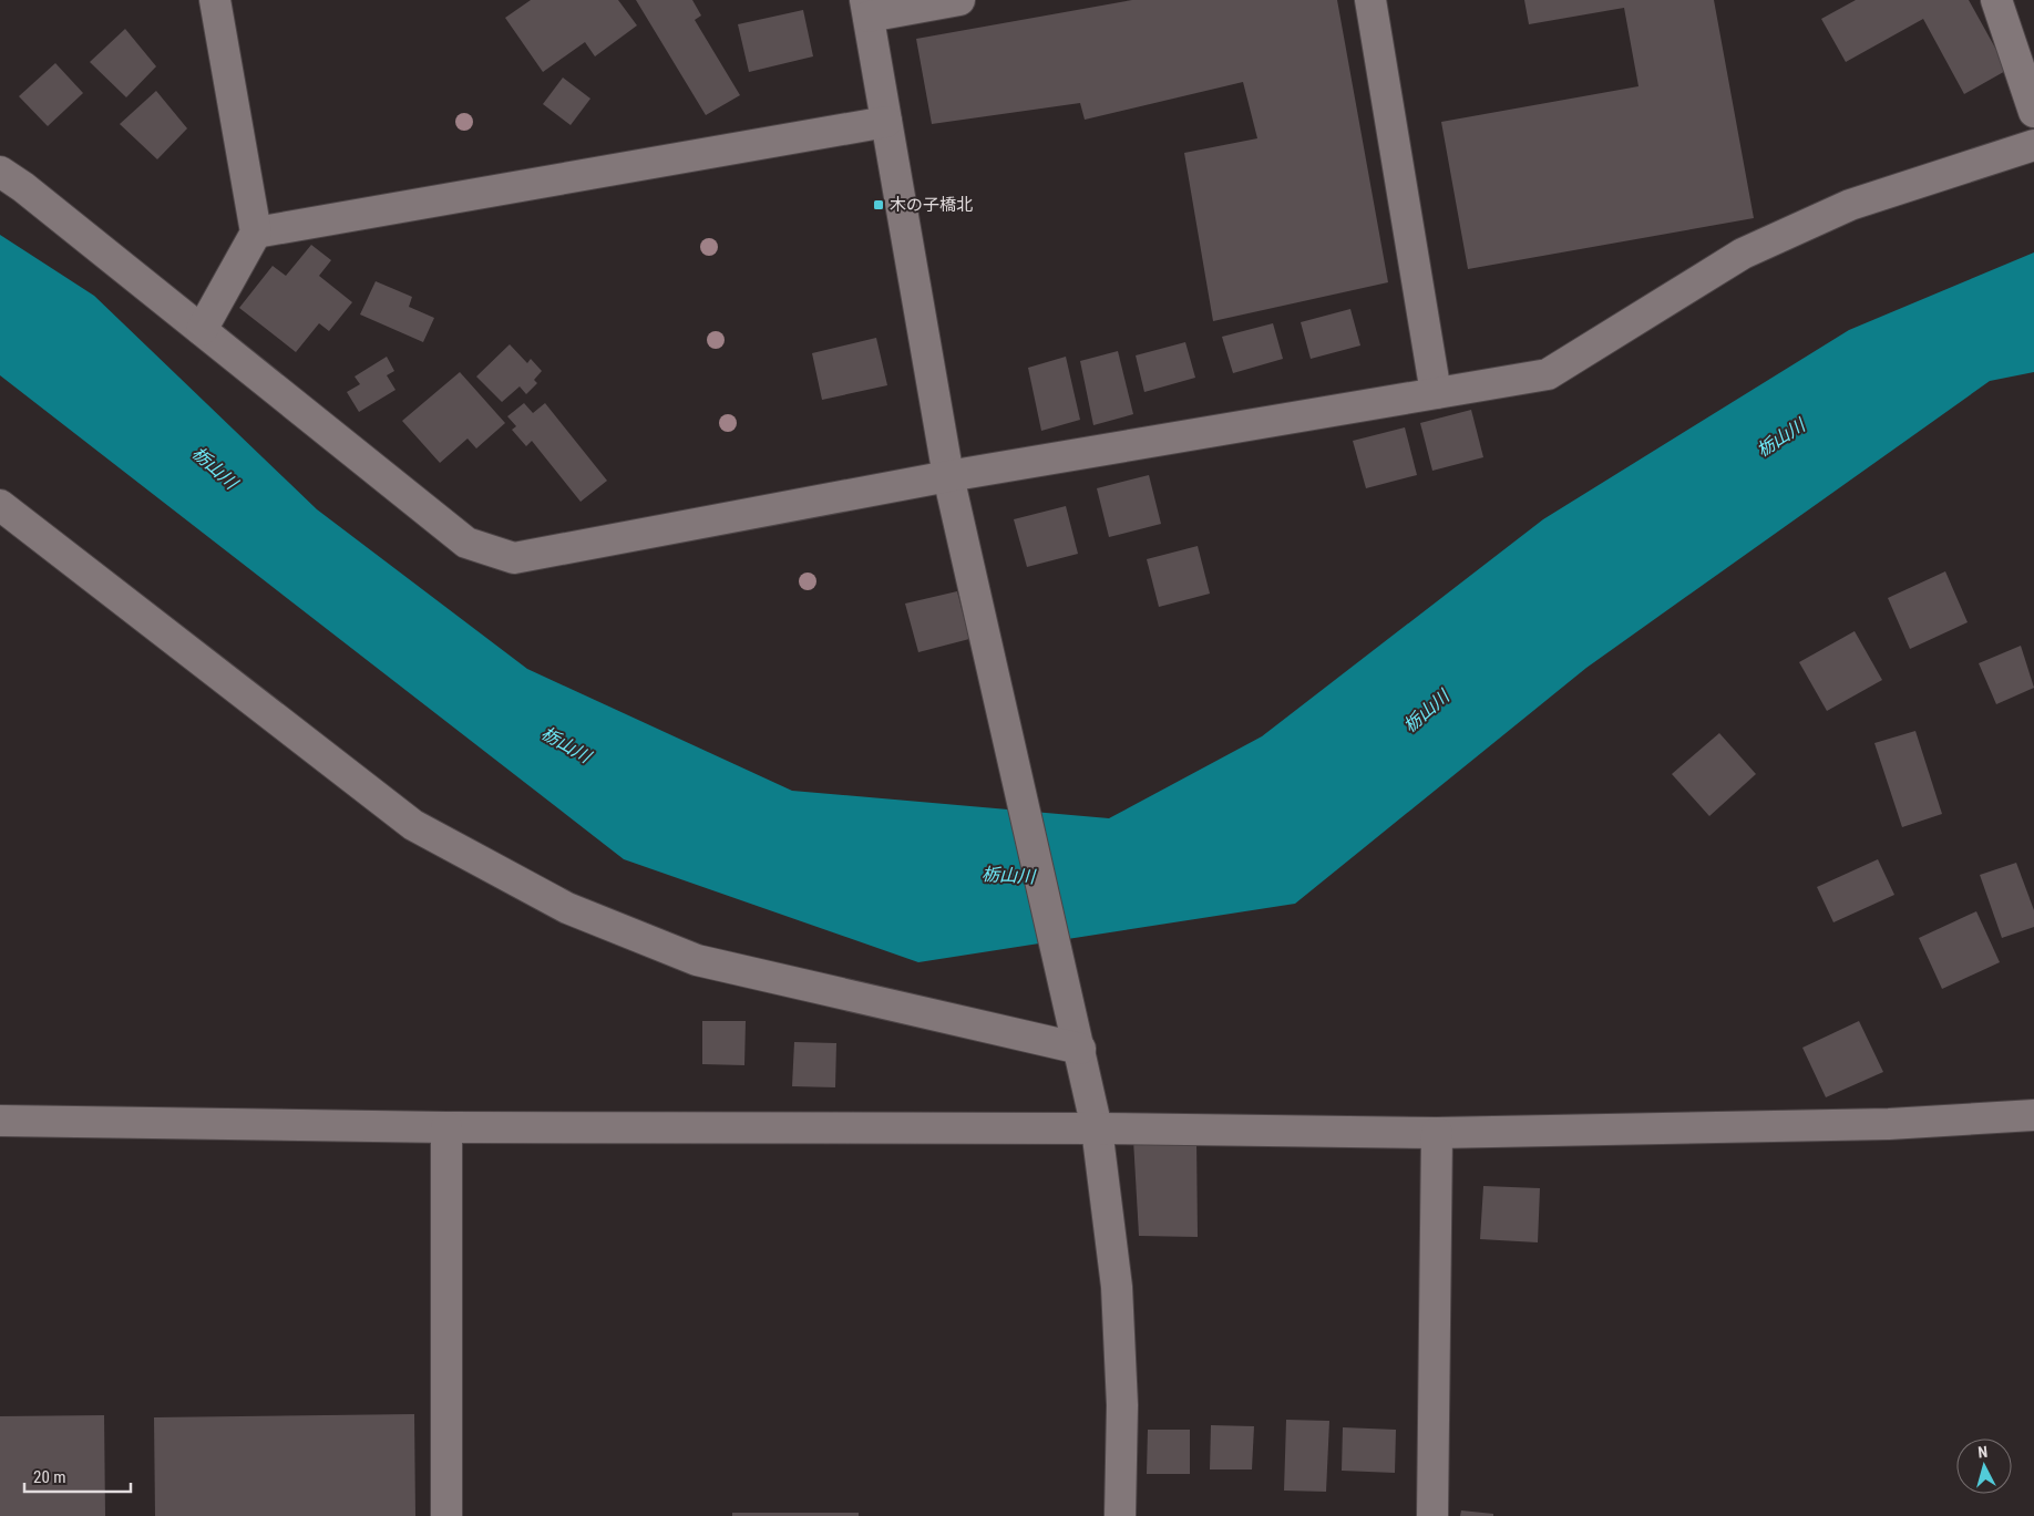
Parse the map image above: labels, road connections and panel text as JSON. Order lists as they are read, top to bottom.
{
  "water": ["栃山川"],
  "places": {
    "transit": ["木の子橋北"]
  },
  "scale_bar": "20 m",
  "north": "top"
}
